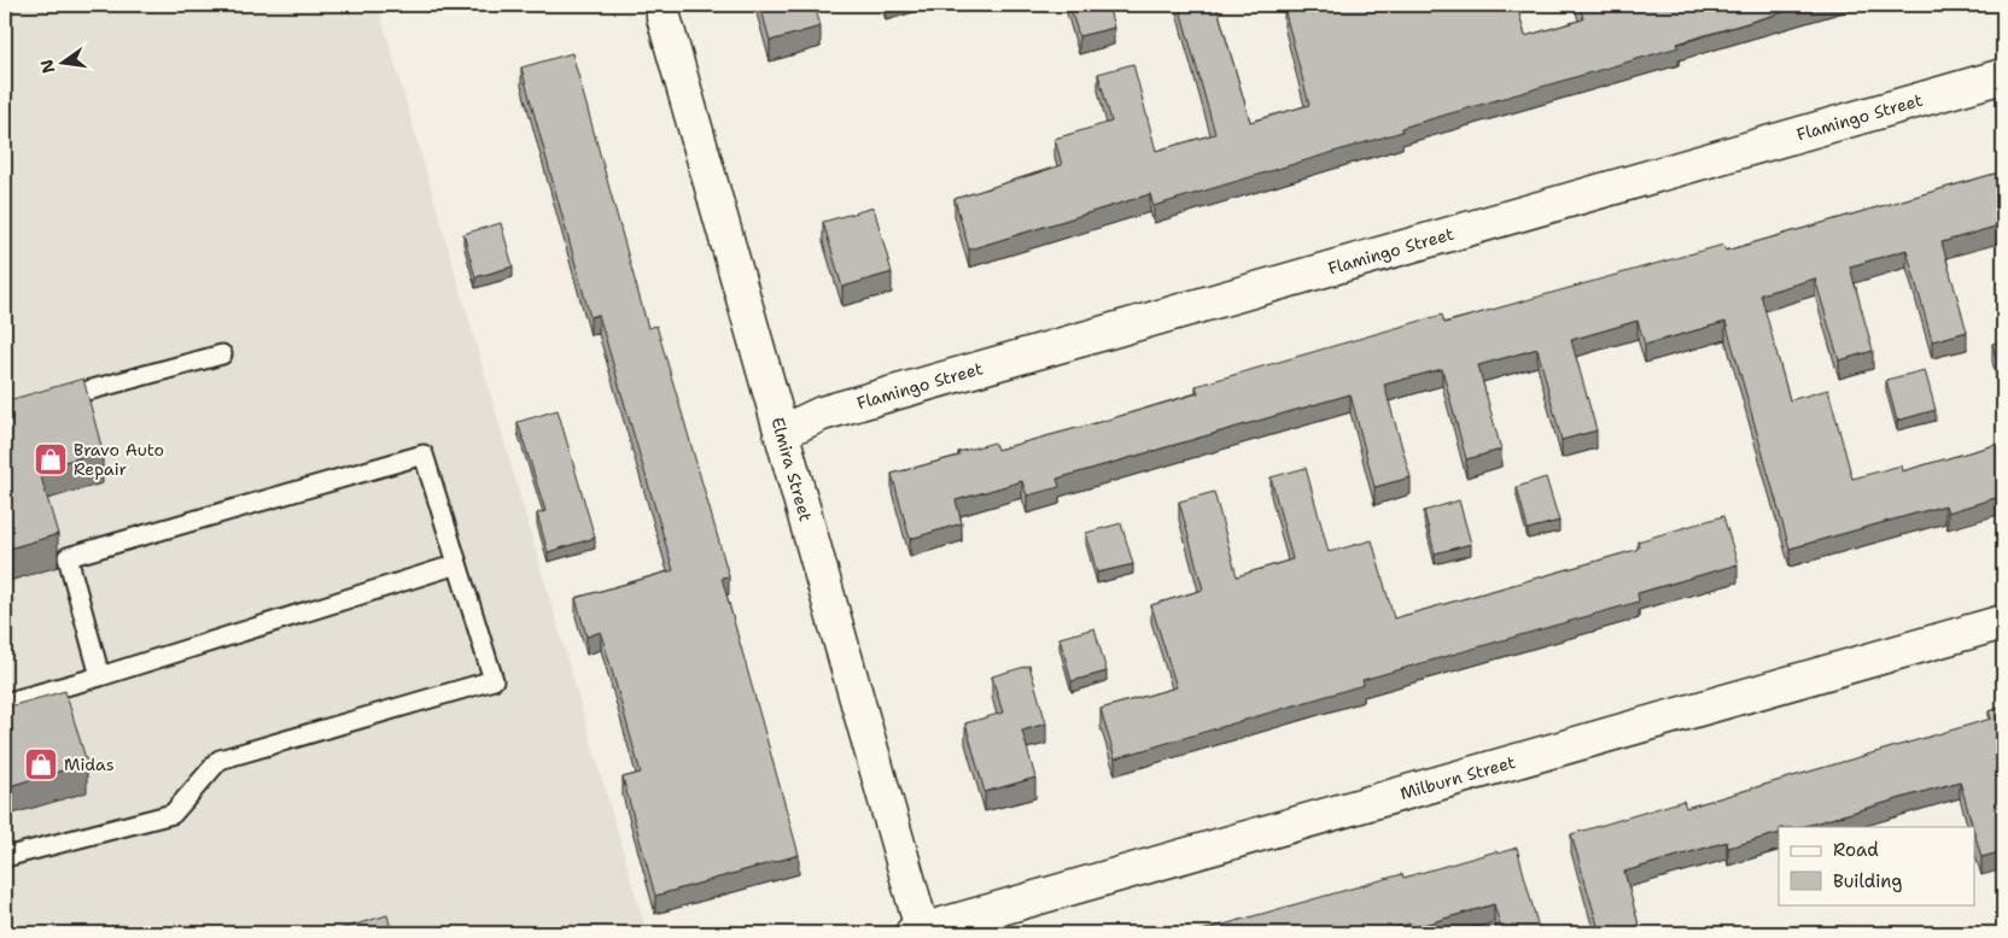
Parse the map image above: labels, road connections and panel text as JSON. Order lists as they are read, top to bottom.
{
  "streets": {
    "street": ["Flamingo Street", "Elmira Street", "Milburn Street"]
  },
  "crossings": [
    ["Flamingo Street", "Elmira Street"],
    ["Elmira Street", "Milburn Street"]
  ],
  "places": {
    "shop": ["Bravo Auto Repair", "Midas"]
  },
  "legend": ["Road", "Building"],
  "north": "left"
}
